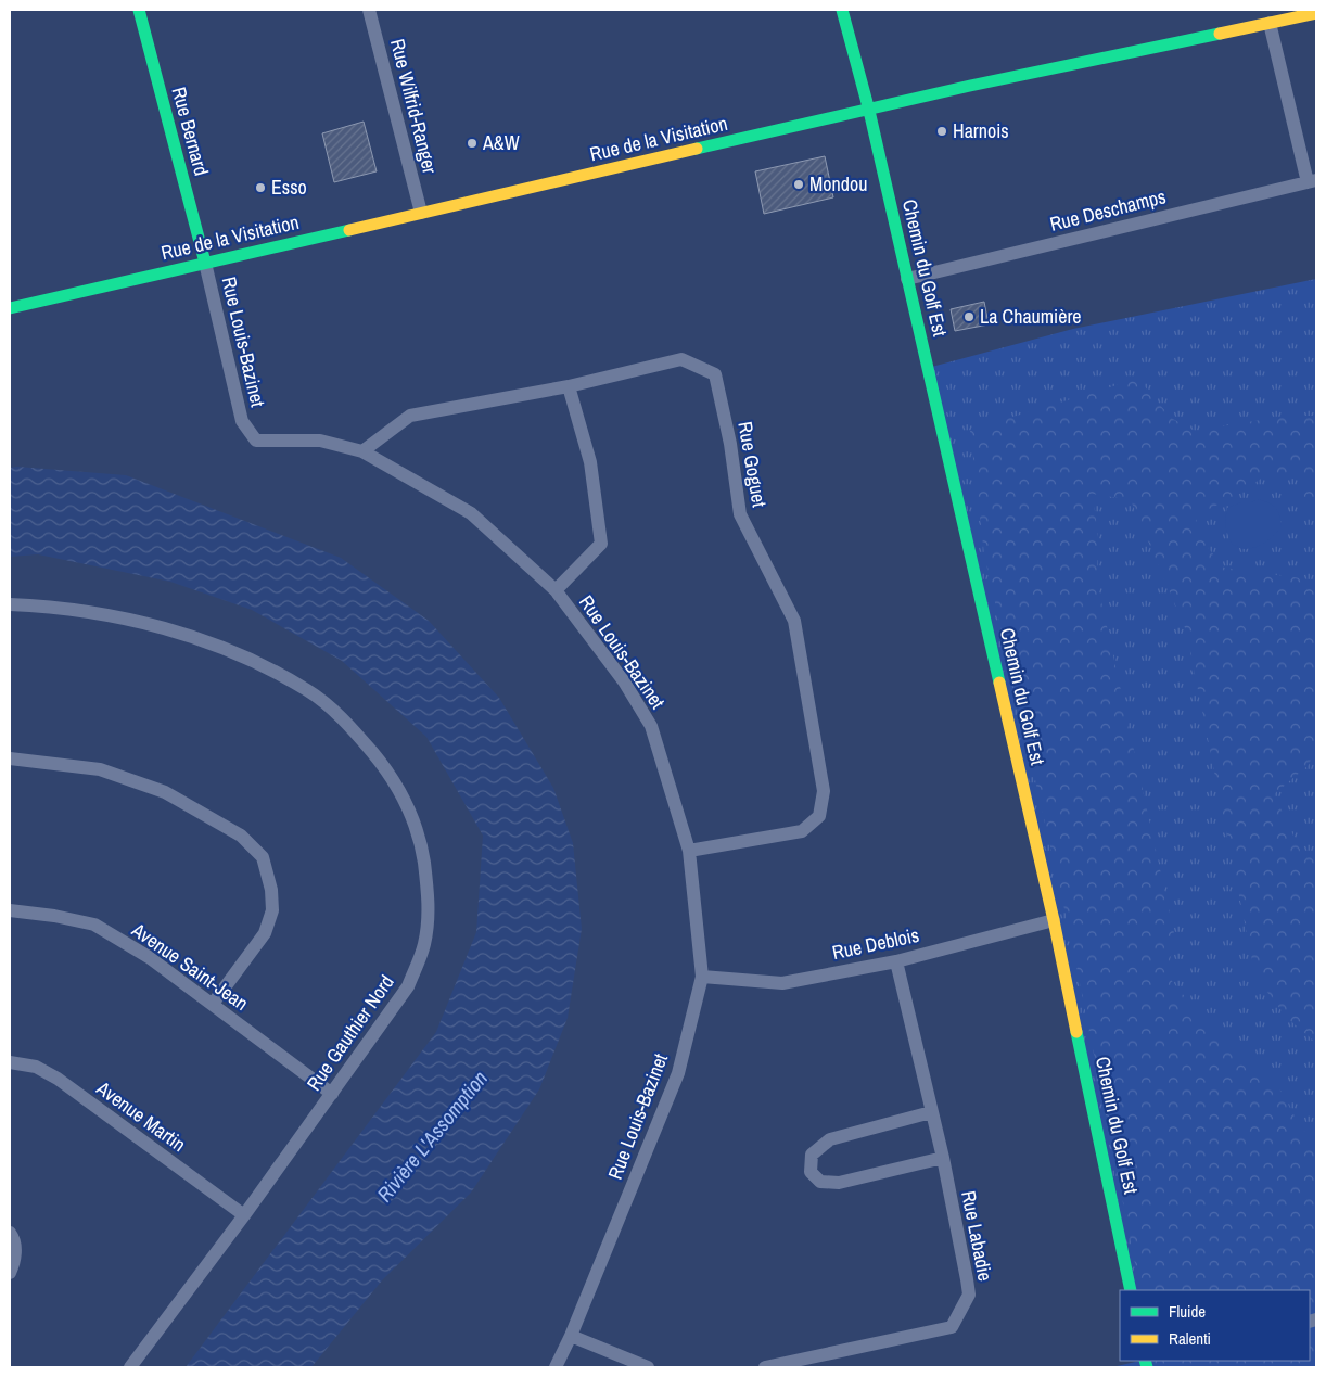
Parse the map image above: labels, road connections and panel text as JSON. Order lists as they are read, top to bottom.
{
  "streets": {
    "street": [
      "Rue Wilfrid-Ranger",
      "Rue Bernard",
      "Rue de la Visitation",
      "Rue Deschamps",
      "Chemin du Golf Est",
      "Rue Louis-Bazinet",
      "Rue Goguet",
      "Rue Deblois",
      "Avenue Saint-Jean",
      "Rue Gauthier Nord",
      "Avenue Martin",
      "Rue Labadie"
    ]
  },
  "crossings": [
    ["Rue Wilfrid-Ranger", "Rue de la Visitation"],
    ["Rue Bernard", "Rue de la Visitation"],
    ["Rue Bernard", "Rue Louis-Bazinet"],
    ["Rue de la Visitation", "Chemin du Golf Est"],
    ["Rue de la Visitation", "Rue Louis-Bazinet"],
    ["Rue Deschamps", "Chemin du Golf Est"],
    ["Chemin du Golf Est", "Rue Deblois"],
    ["Rue Louis-Bazinet", "Rue Goguet"],
    ["Rue Louis-Bazinet", "Rue Deblois"],
    ["Rue Deblois", "Rue Labadie"],
    ["Avenue Saint-Jean", "Rue Gauthier Nord"],
    ["Rue Gauthier Nord", "Avenue Martin"]
  ],
  "water": ["Rivière L'Assomption"],
  "places": [
    "Harnois",
    "A&W",
    "Mondou",
    "Esso",
    "La Chaumière"
  ],
  "legend": ["Fluide", "Ralenti"]
}
